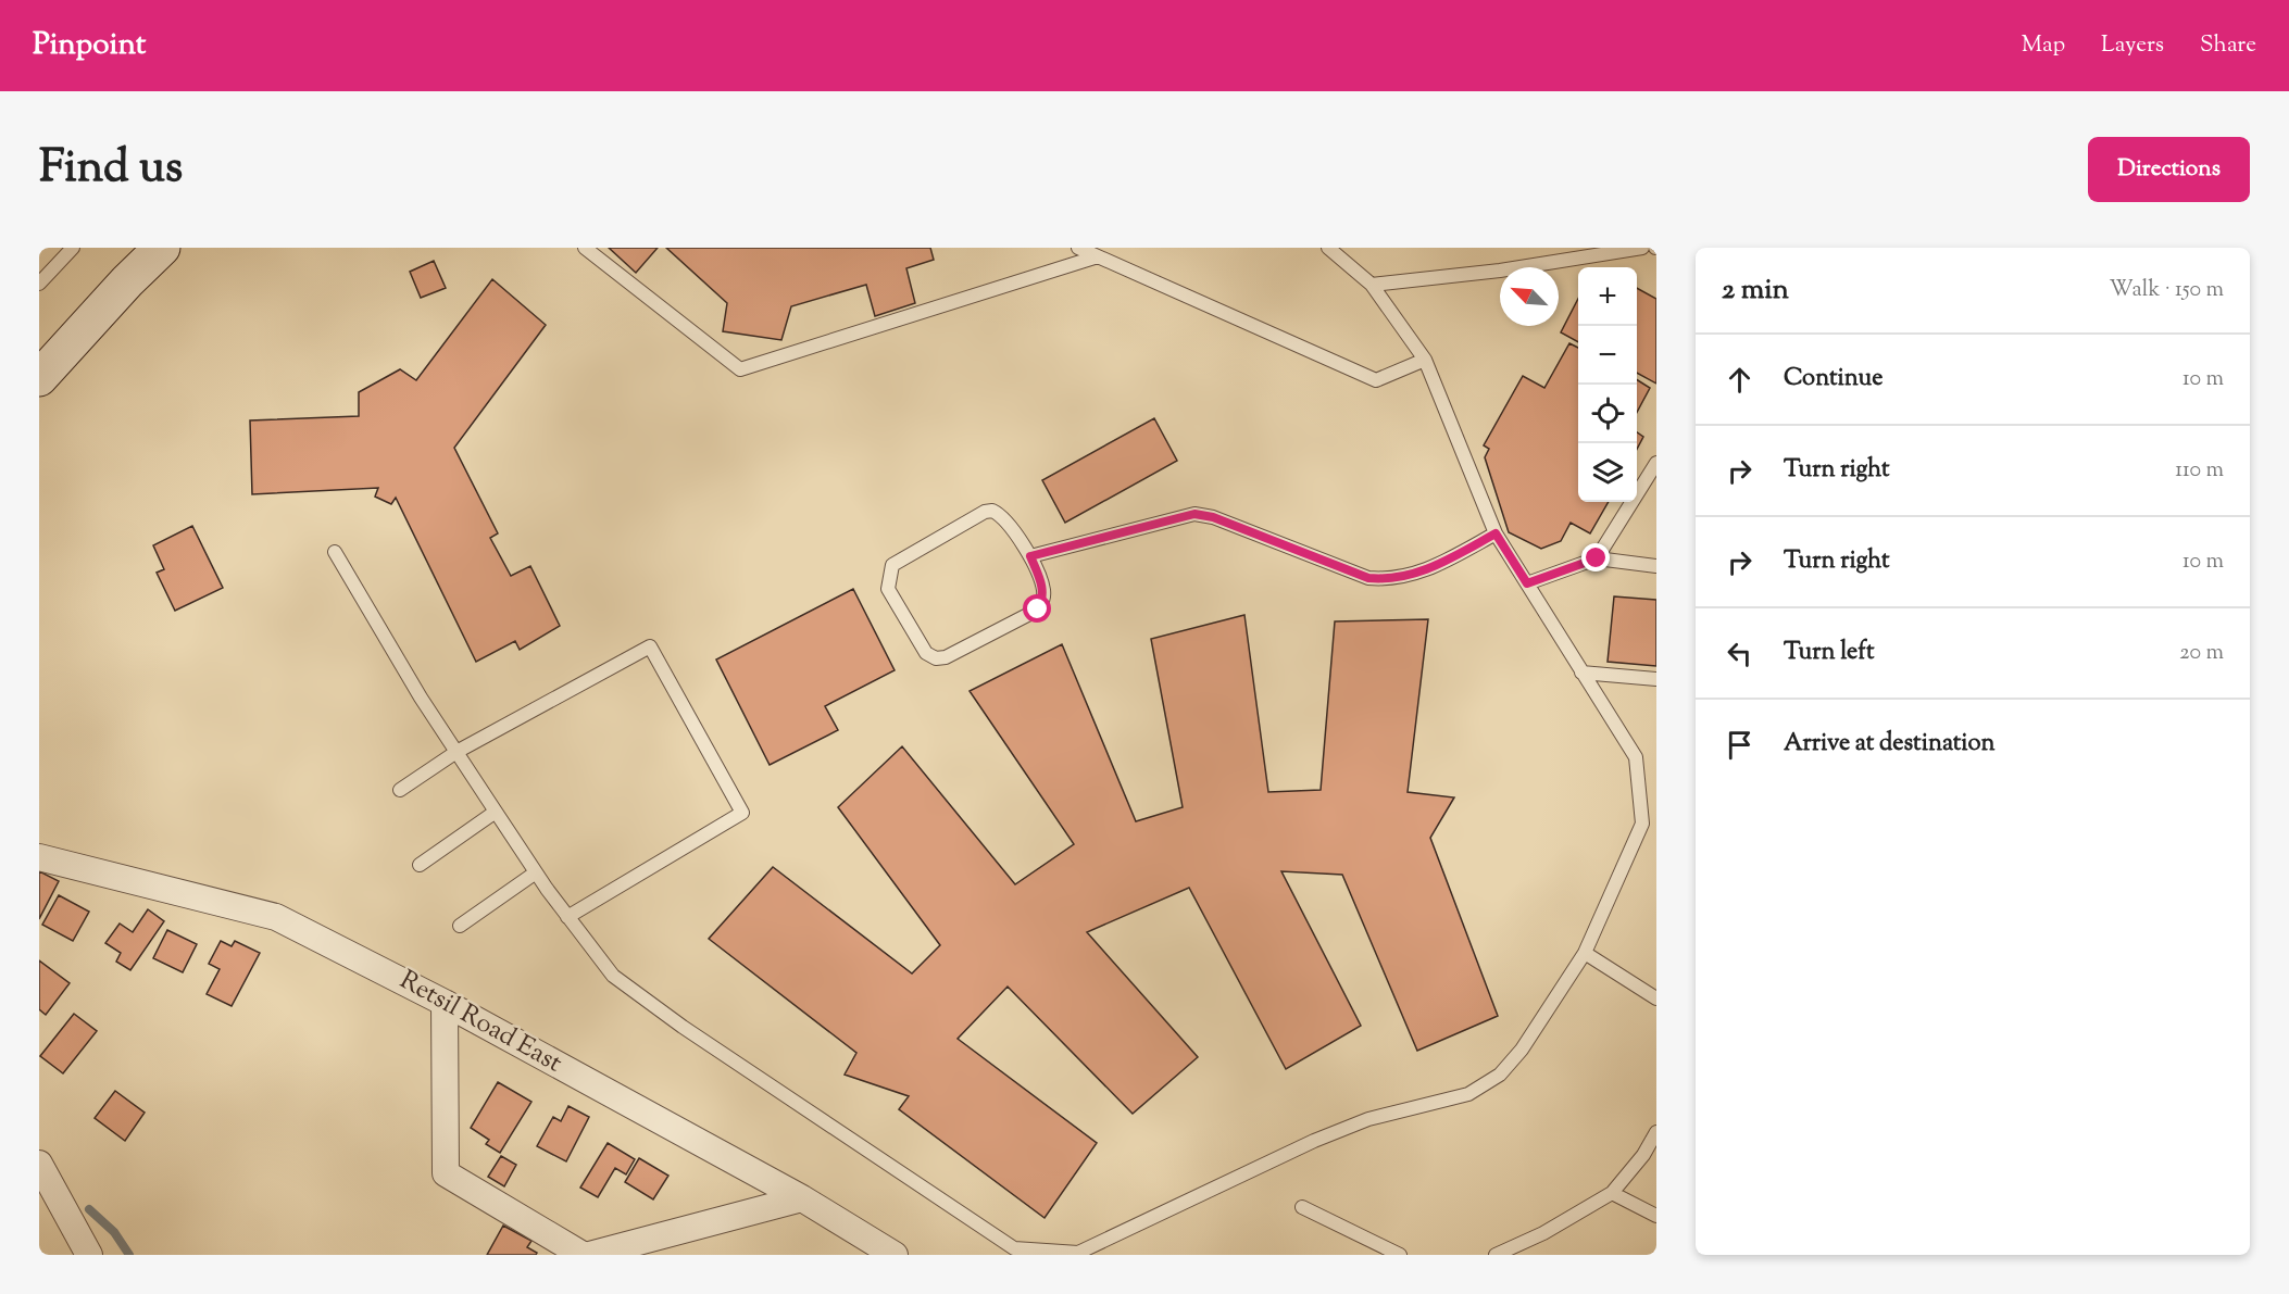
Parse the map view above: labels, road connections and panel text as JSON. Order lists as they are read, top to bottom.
{
  "streets": {
    "street": ["Retsil Road East"]
  },
  "north": "top left",
  "page": {
    "header": "Pinpoint",
    "nav": ["Map", "Layers", "Share"],
    "title": "Find us",
    "buttons": "Directions",
    "heading": ["2 min", "Walk · 150 m"],
    "map_buttons": ["+", "−"],
    "list": [
      ["Continue", "10 m"],
      ["Turn right", "110 m"],
      ["Turn right", "10 m"],
      ["Turn left", "20 m"],
      "Arrive at destination"
    ]
  }
}
